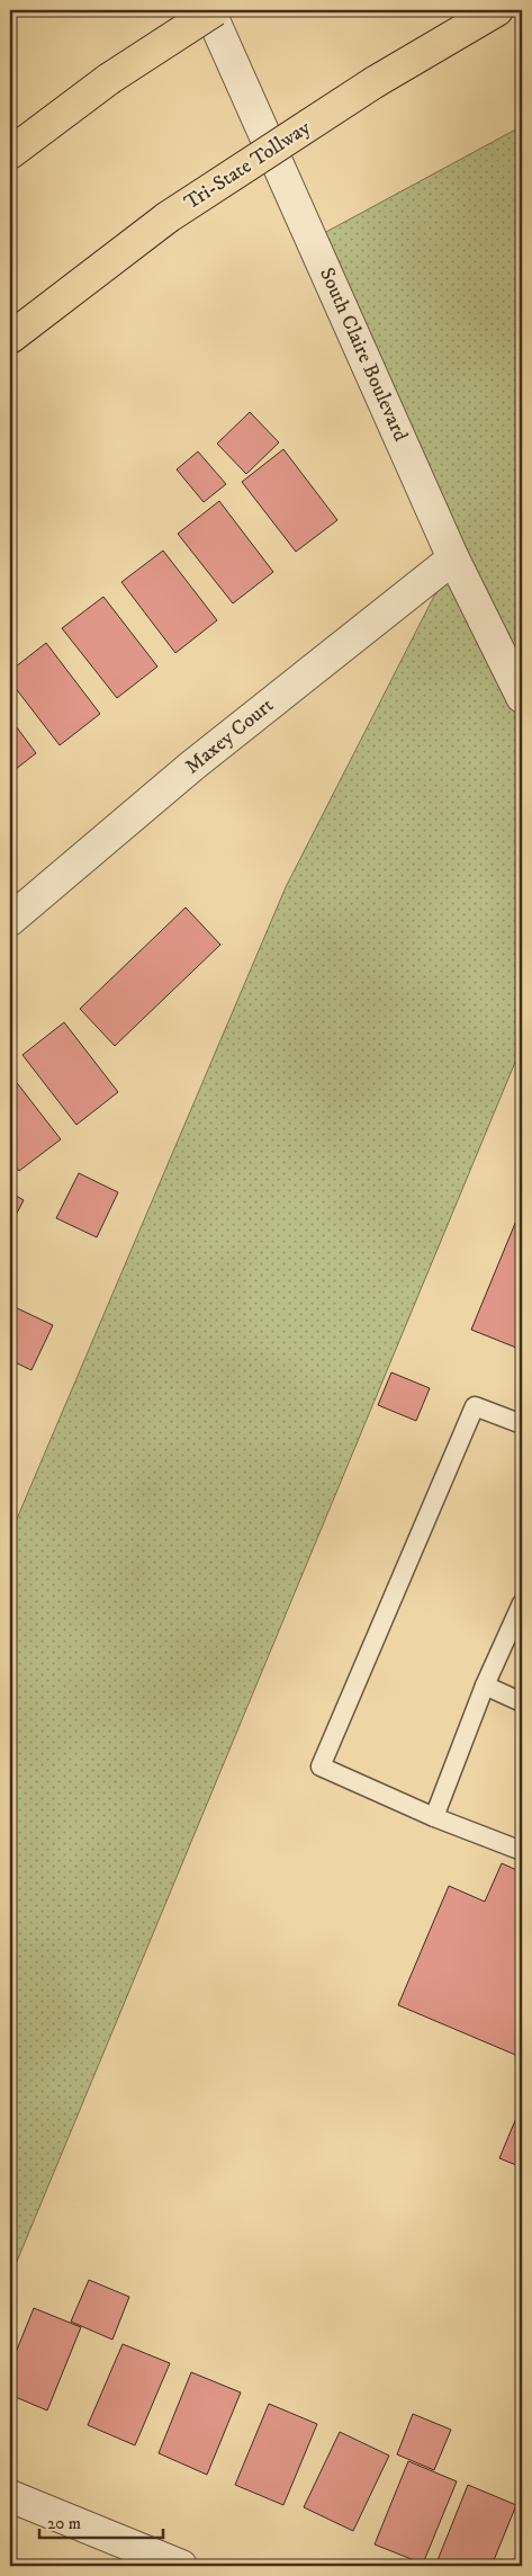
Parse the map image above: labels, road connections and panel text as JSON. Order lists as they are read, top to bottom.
{
  "streets": {
    "highway": ["Tri-State Tollway"],
    "street": ["South Claire Boulevard", "Maxey Court"]
  },
  "crossings": [
    ["South Claire Boulevard", "Maxey Court"]
  ],
  "scale_bar": "20 m"
}
